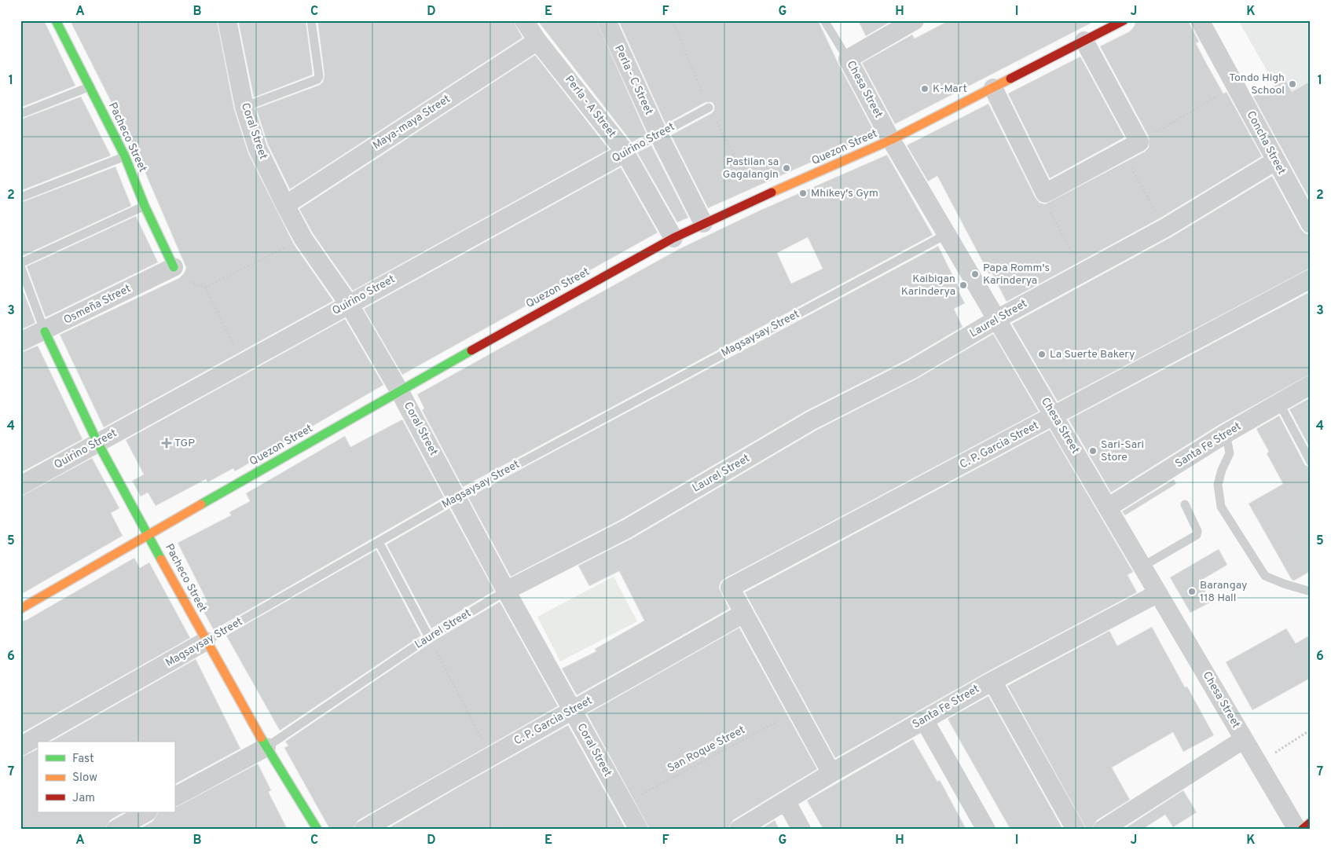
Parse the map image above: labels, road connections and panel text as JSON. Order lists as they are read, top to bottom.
{
  "streets": {
    "main road": ["Pacheco Street", "Quezon Street"],
    "street": [
      "Perla - C Street",
      "Chesa Street",
      "Perla - A Street",
      "Maya-maya Street",
      "Coral Street",
      "Quirino Street",
      "Concha Street",
      "Osmeña Street",
      "Laurel Street",
      "Magsaysay Street",
      "C. P. Garcia Street",
      "Santa Fe Street"
    ],
    "path": ["San Roque Street"]
  },
  "crossings": [
    ["Perla - C Street", "Quirino Street"],
    ["Perla - C Street", "Quezon Street"],
    ["Chesa Street", "Quezon Street"],
    ["Chesa Street", "Laurel Street"],
    ["Chesa Street", "Magsaysay Street"],
    ["Chesa Street", "C. P. Garcia Street"],
    ["Chesa Street", "Santa Fe Street"],
    ["Perla - A Street", "Maya-maya Street"],
    ["Perla - A Street", "Quirino Street"],
    ["Perla - A Street", "Quezon Street"],
    ["Maya-maya Street", "Coral Street"],
    ["Coral Street", "Quirino Street"],
    ["Coral Street", "Quezon Street"],
    ["Coral Street", "Laurel Street"],
    ["Coral Street", "Magsaysay Street"],
    ["Coral Street", "C. P. Garcia Street"],
    ["Coral Street", "San Roque Street"],
    ["Pacheco Street", "Quirino Street"],
    ["Pacheco Street", "Quezon Street"],
    ["Pacheco Street", "Osmeña Street"],
    ["Pacheco Street", "Laurel Street"],
    ["Pacheco Street", "Magsaysay Street"],
    ["Concha Street", "Laurel Street"]
  ],
  "places": {
    "other": [
      "Tondo High School",
      "K-Mart",
      "Pastilan sa Gagalangin",
      "Mhikey's Gym",
      "Papa Romm's Karinderya",
      "Kaibigan Karinderya",
      "La Suerte Bakery",
      "Sari-Sari Store",
      "Barangay 118 Hall"
    ],
    "health": ["TGP"]
  },
  "legend": ["Fast", "Slow", "Jam"],
  "grid": {
    "columns": [
      "A",
      "B",
      "C",
      "D",
      "E",
      "F",
      "G",
      "H",
      "I",
      "J",
      "K"
    ],
    "rows": [
      "1",
      "2",
      "3",
      "4",
      "5",
      "6",
      "7"
    ]
  }
}
